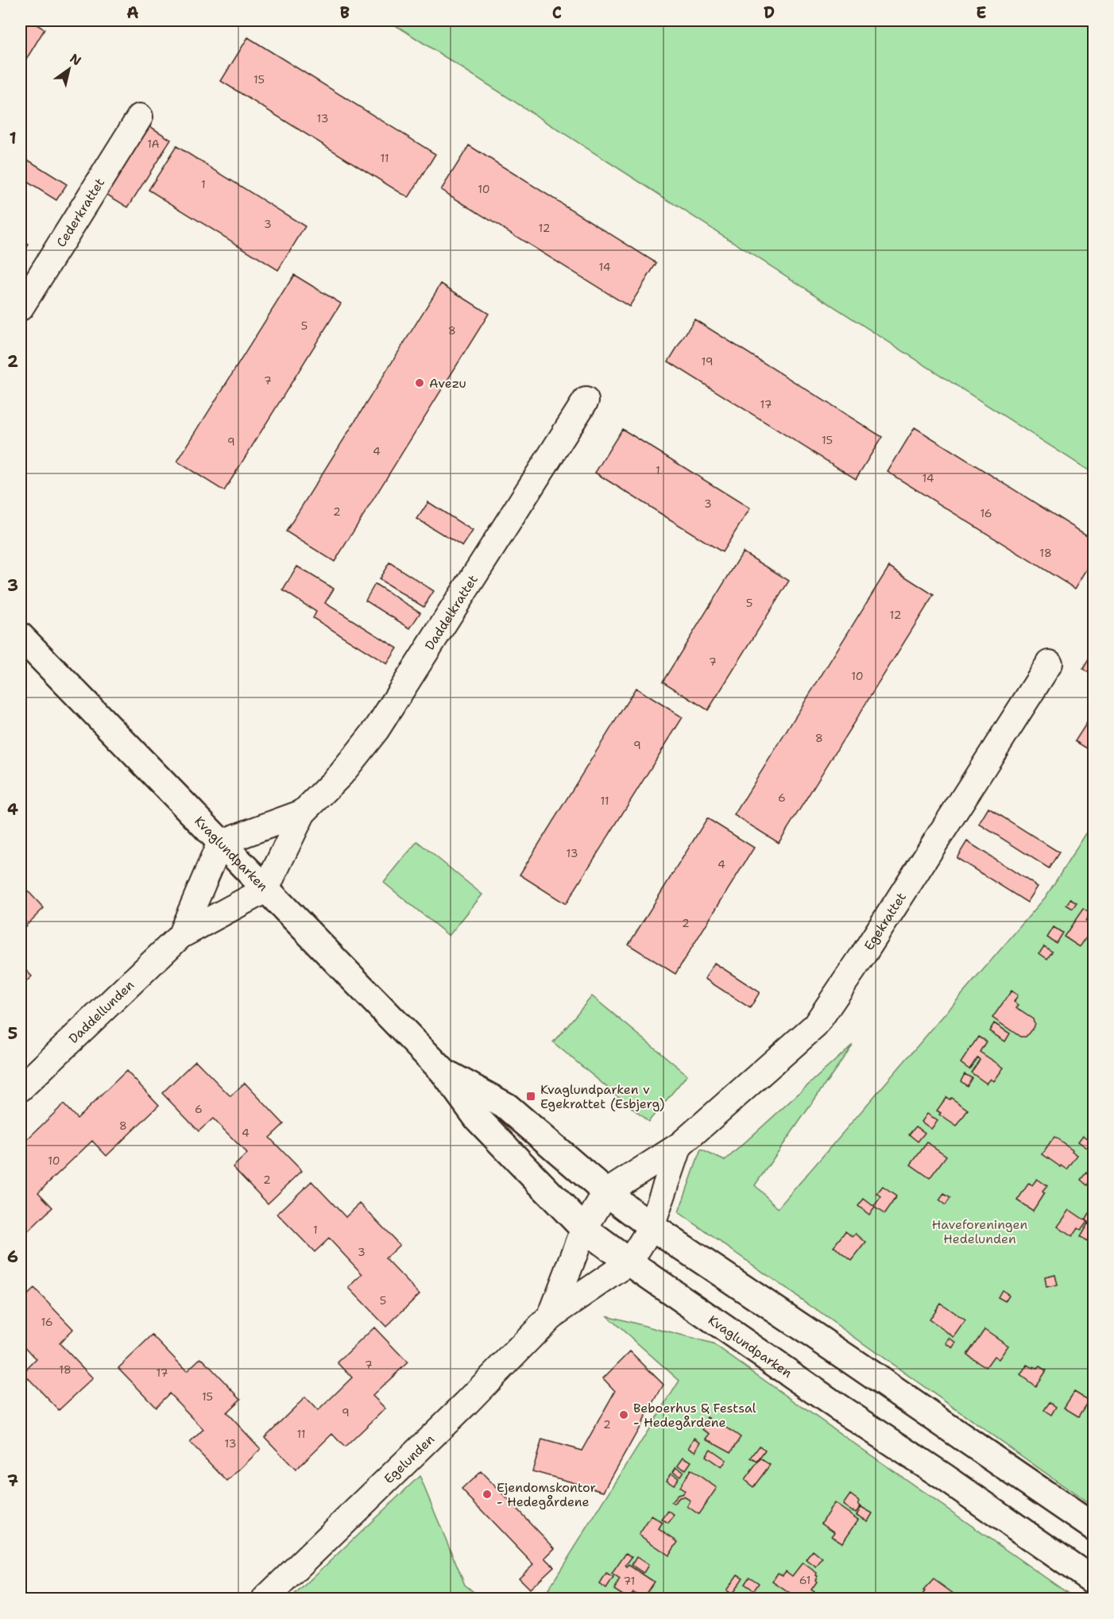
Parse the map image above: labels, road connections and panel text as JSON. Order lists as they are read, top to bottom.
{
  "streets": {
    "street": [
      "Cederkrattet",
      "Daddelkrattet",
      "Kvaglundparken",
      "Egekrattet",
      "Daddellunden",
      "Egelunden"
    ]
  },
  "crossings": [
    ["Daddelkrattet", "Kvaglundparken"],
    ["Daddelkrattet", "Daddellunden"],
    ["Kvaglundparken", "Egekrattet"],
    ["Kvaglundparken", "Daddellunden"],
    ["Kvaglundparken", "Egelunden"],
    ["Egekrattet", "Egelunden"]
  ],
  "parks": ["Haveforeningen Hedelunden"],
  "places": {
    "other": ["Avezu", "Beboerhus & Festsal - Hedegårdene", "Ejendomskontor - Hedegårdene"],
    "transit": ["Kvaglundparken v Egekrattet (Esbjerg)"]
  },
  "house_numbers": [
    "15",
    "13",
    "1A",
    "11",
    "1",
    "10",
    "3",
    "12",
    "14",
    "5",
    "8",
    "19",
    "7",
    "17",
    "15",
    "9",
    "4",
    "1",
    "14",
    "3",
    "2",
    "16",
    "18",
    "5",
    "12",
    "7",
    "10",
    "8",
    "9",
    "6",
    "11",
    "13",
    "4",
    "2",
    "6",
    "8",
    "4",
    "10",
    "2",
    "1",
    "3",
    "5",
    "16",
    "7",
    "18",
    "17",
    "15",
    "9",
    "2",
    "11",
    "13",
    "61",
    "71"
  ],
  "north": "top right",
  "grid": {
    "columns": [
      "A",
      "B",
      "C",
      "D",
      "E"
    ],
    "rows": [
      "1",
      "2",
      "3",
      "4",
      "5",
      "6",
      "7"
    ]
  }
}
